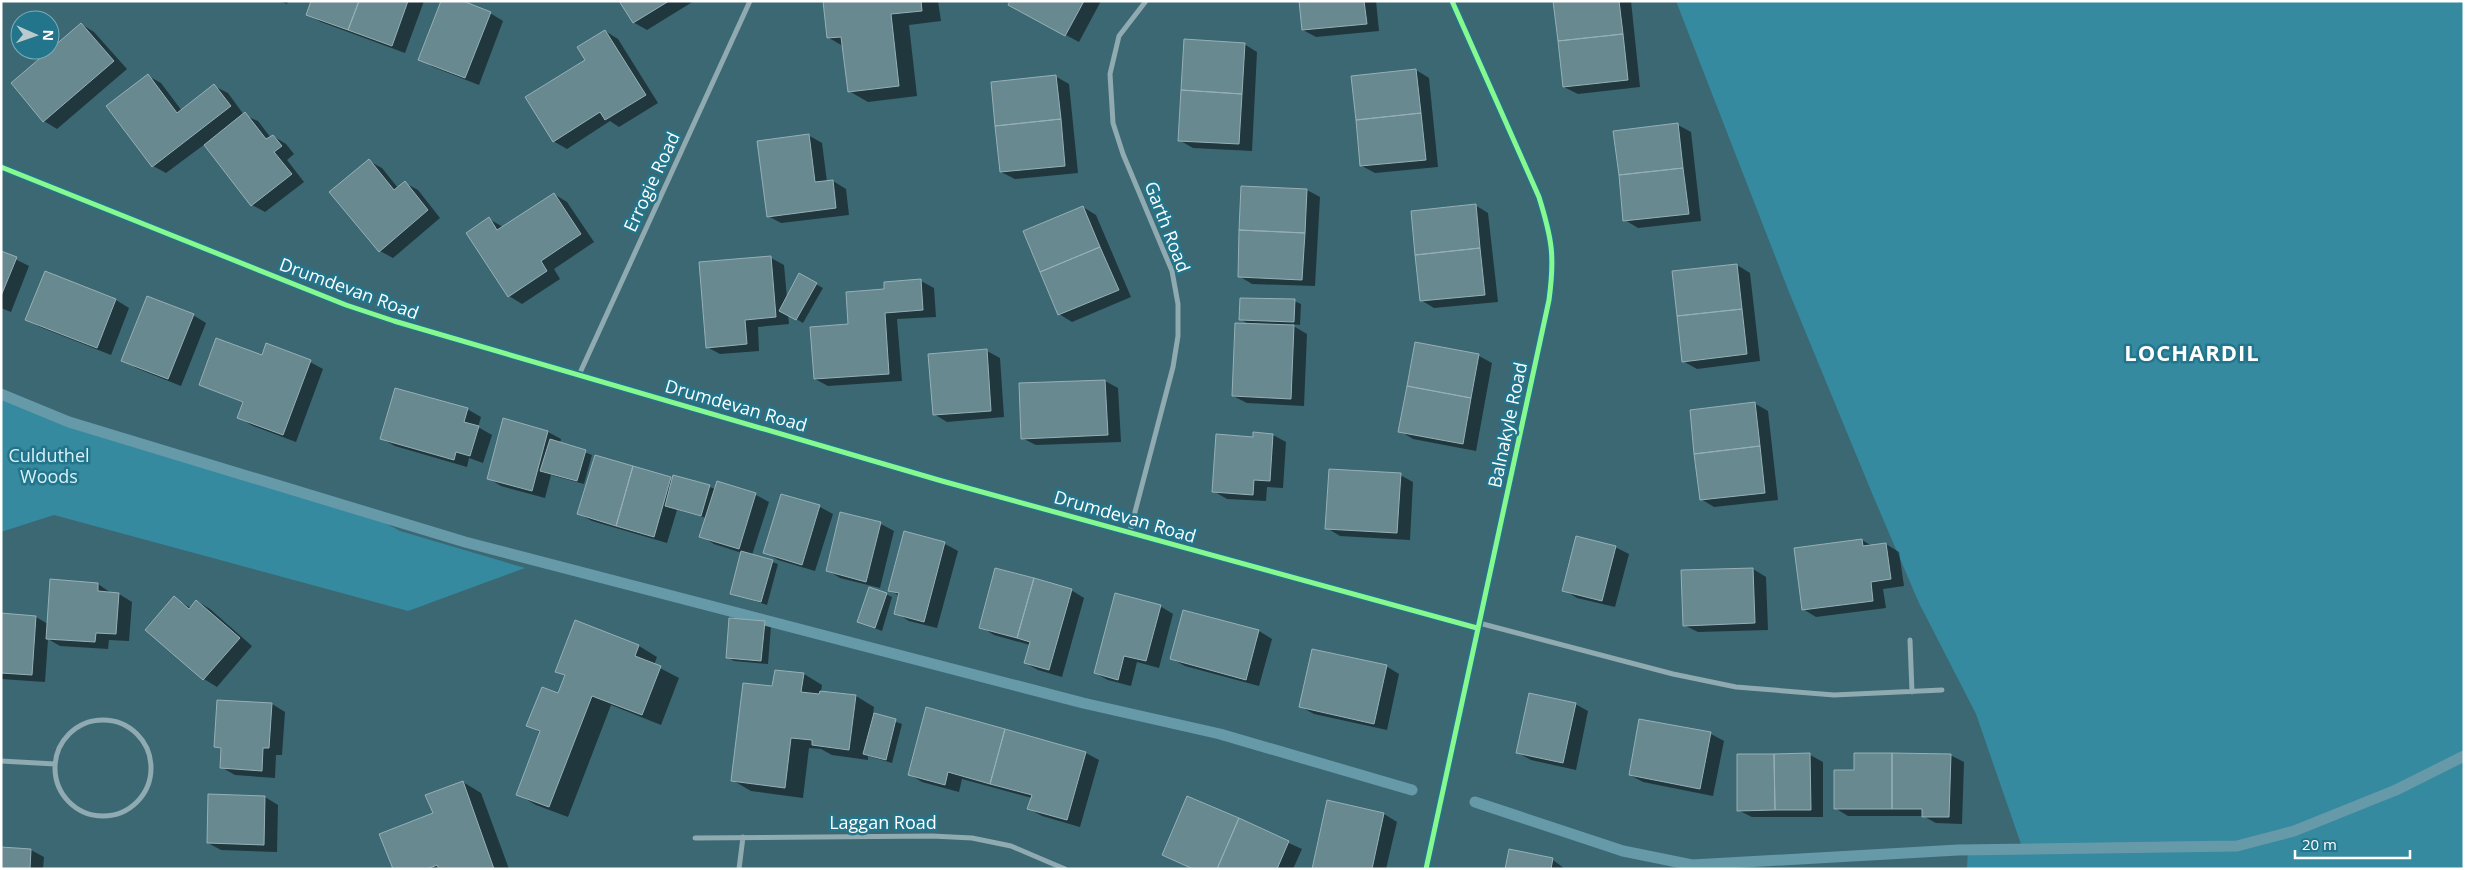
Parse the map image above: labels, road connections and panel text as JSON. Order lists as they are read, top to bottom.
{
  "streets": {
    "street": [
      "Errogie Road",
      "Garth Road",
      "Drumdevan Road",
      "Balnakyle Road",
      "Laggan Road"
    ]
  },
  "crossings": [
    ["Errogie Road", "Drumdevan Road"],
    ["Garth Road", "Drumdevan Road"],
    ["Drumdevan Road", "Balnakyle Road"]
  ],
  "districts": ["LOCHARDIL"],
  "parks": ["Culduthel Woods"],
  "scale_bar": "20 m",
  "north": "right"
}
